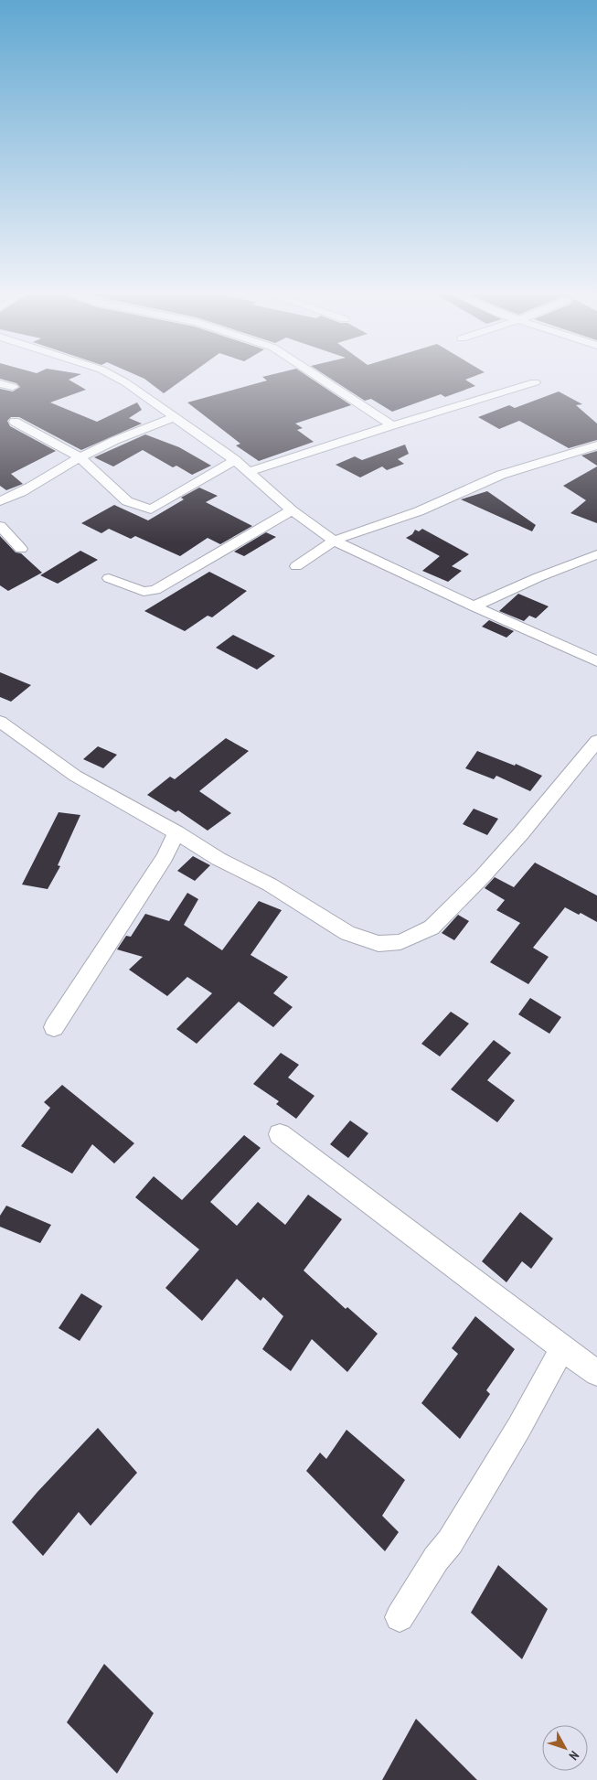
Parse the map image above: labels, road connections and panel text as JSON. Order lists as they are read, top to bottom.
{
  "north": "bottom right"
}
